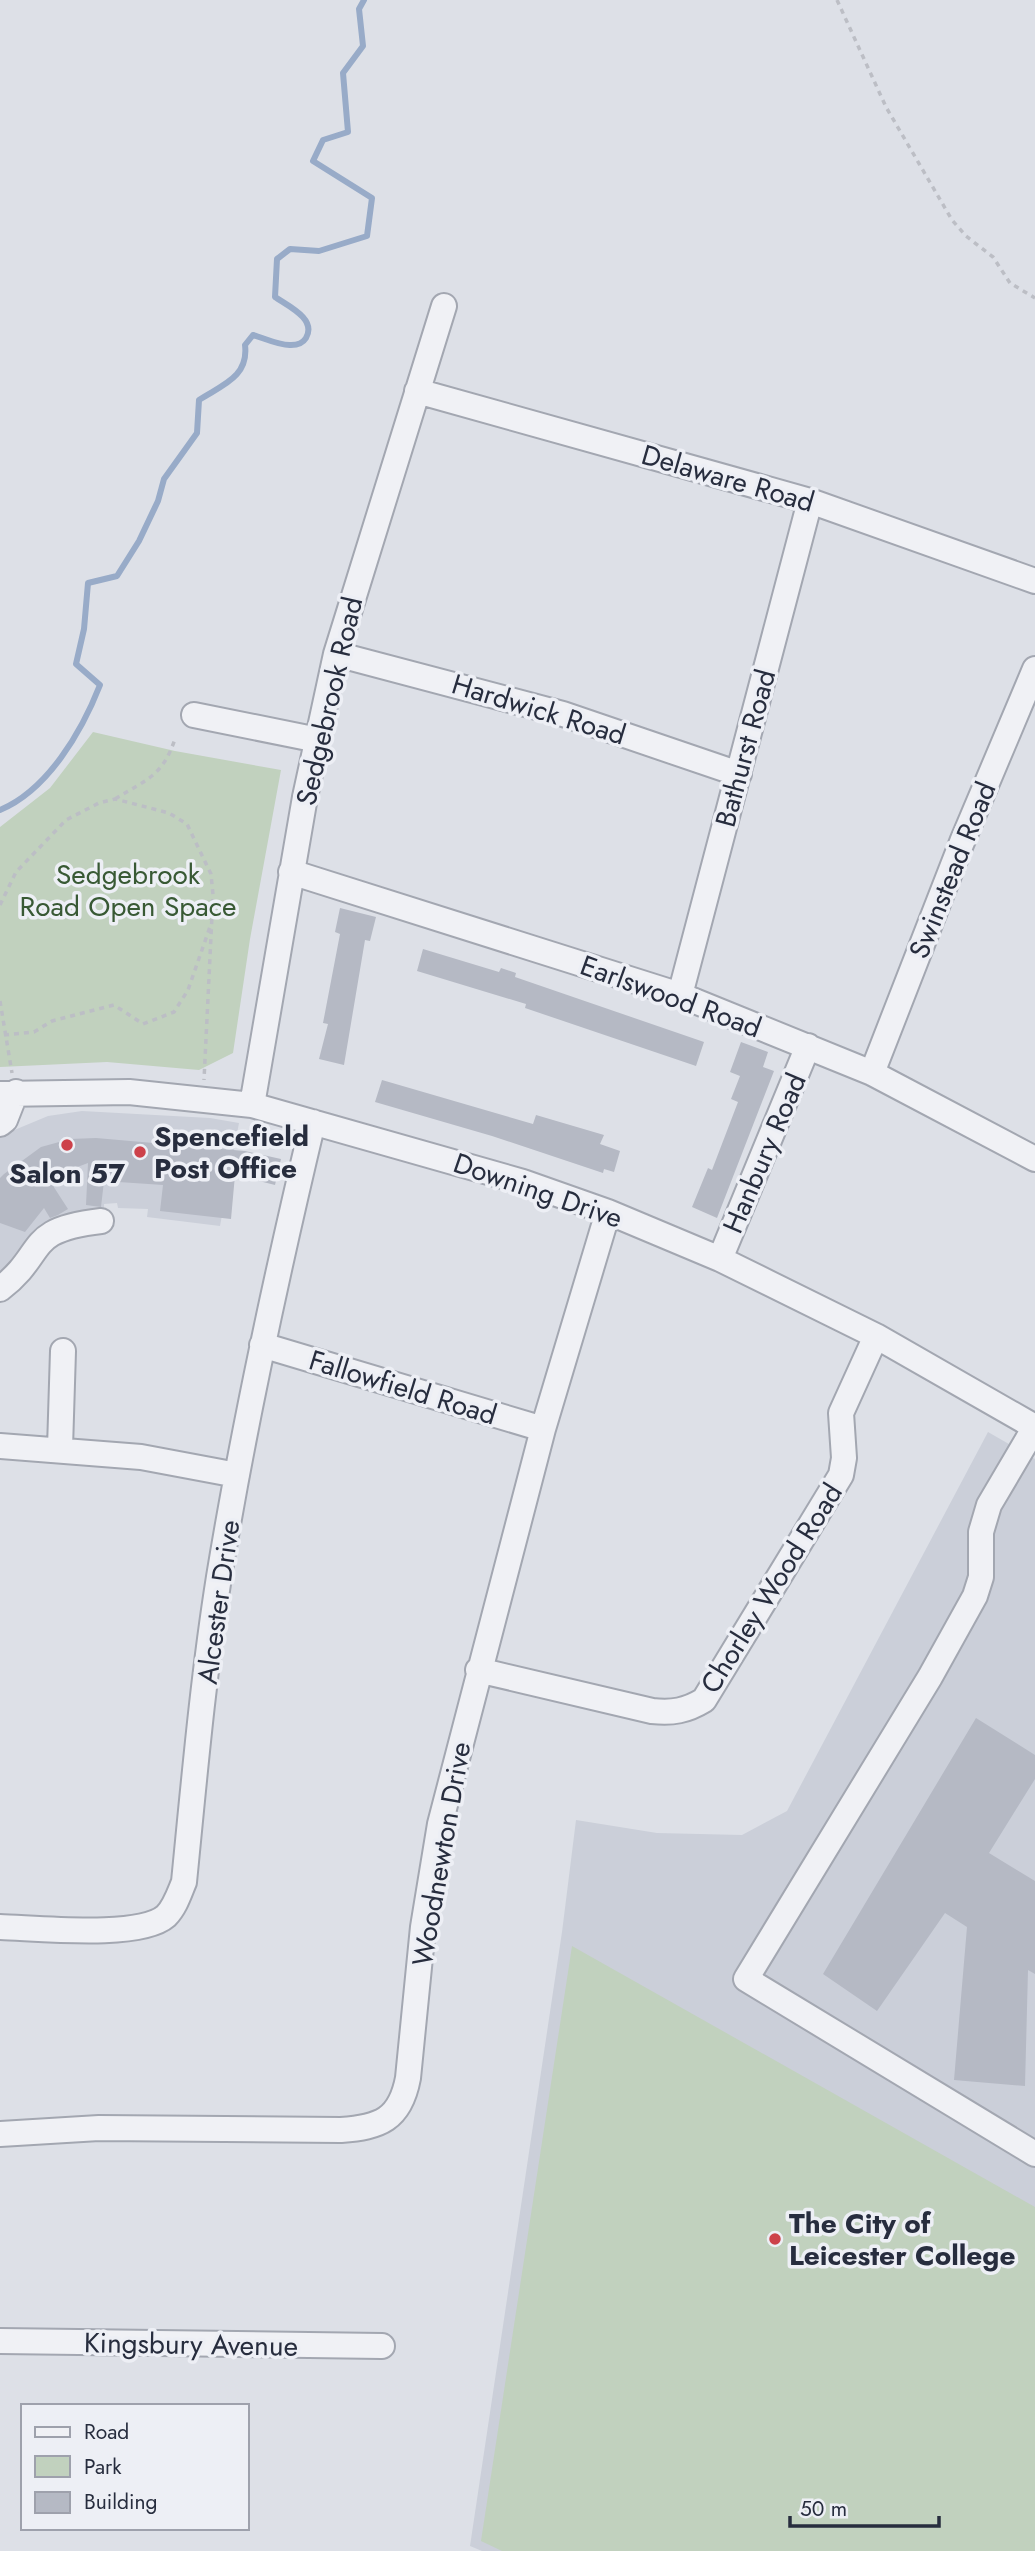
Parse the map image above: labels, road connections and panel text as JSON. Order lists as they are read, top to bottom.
{
  "streets": {
    "street": [
      "Delaware Road",
      "Sedgebrook Road",
      "Hardwick Road",
      "Bathurst Road",
      "Swinstead Road",
      "Earlswood Road",
      "Hanbury Road",
      "Downing Drive",
      "Fallowfield Road",
      "Chorley Wood Road",
      "Alcester Drive",
      "Woodnewton Drive",
      "Kingsbury Avenue"
    ]
  },
  "crossings": [
    ["Delaware Road", "Sedgebrook Road"],
    ["Delaware Road", "Bathurst Road"],
    ["Sedgebrook Road", "Hardwick Road"],
    ["Sedgebrook Road", "Earlswood Road"],
    ["Sedgebrook Road", "Downing Drive"],
    ["Hardwick Road", "Bathurst Road"],
    ["Bathurst Road", "Earlswood Road"],
    ["Swinstead Road", "Earlswood Road"],
    ["Earlswood Road", "Hanbury Road"],
    ["Hanbury Road", "Downing Drive"],
    ["Downing Drive", "Chorley Wood Road"],
    ["Downing Drive", "Alcester Drive"],
    ["Downing Drive", "Woodnewton Drive"],
    ["Fallowfield Road", "Alcester Drive"],
    ["Fallowfield Road", "Woodnewton Drive"],
    ["Chorley Wood Road", "Woodnewton Drive"]
  ],
  "parks": ["Sedgebrook Road Open Space"],
  "places": ["Salon 57", "Spencefield Post Office", "The City of Leicester College"],
  "legend": ["Road", "Park", "Building"],
  "scale_bar": "50 m"
}
